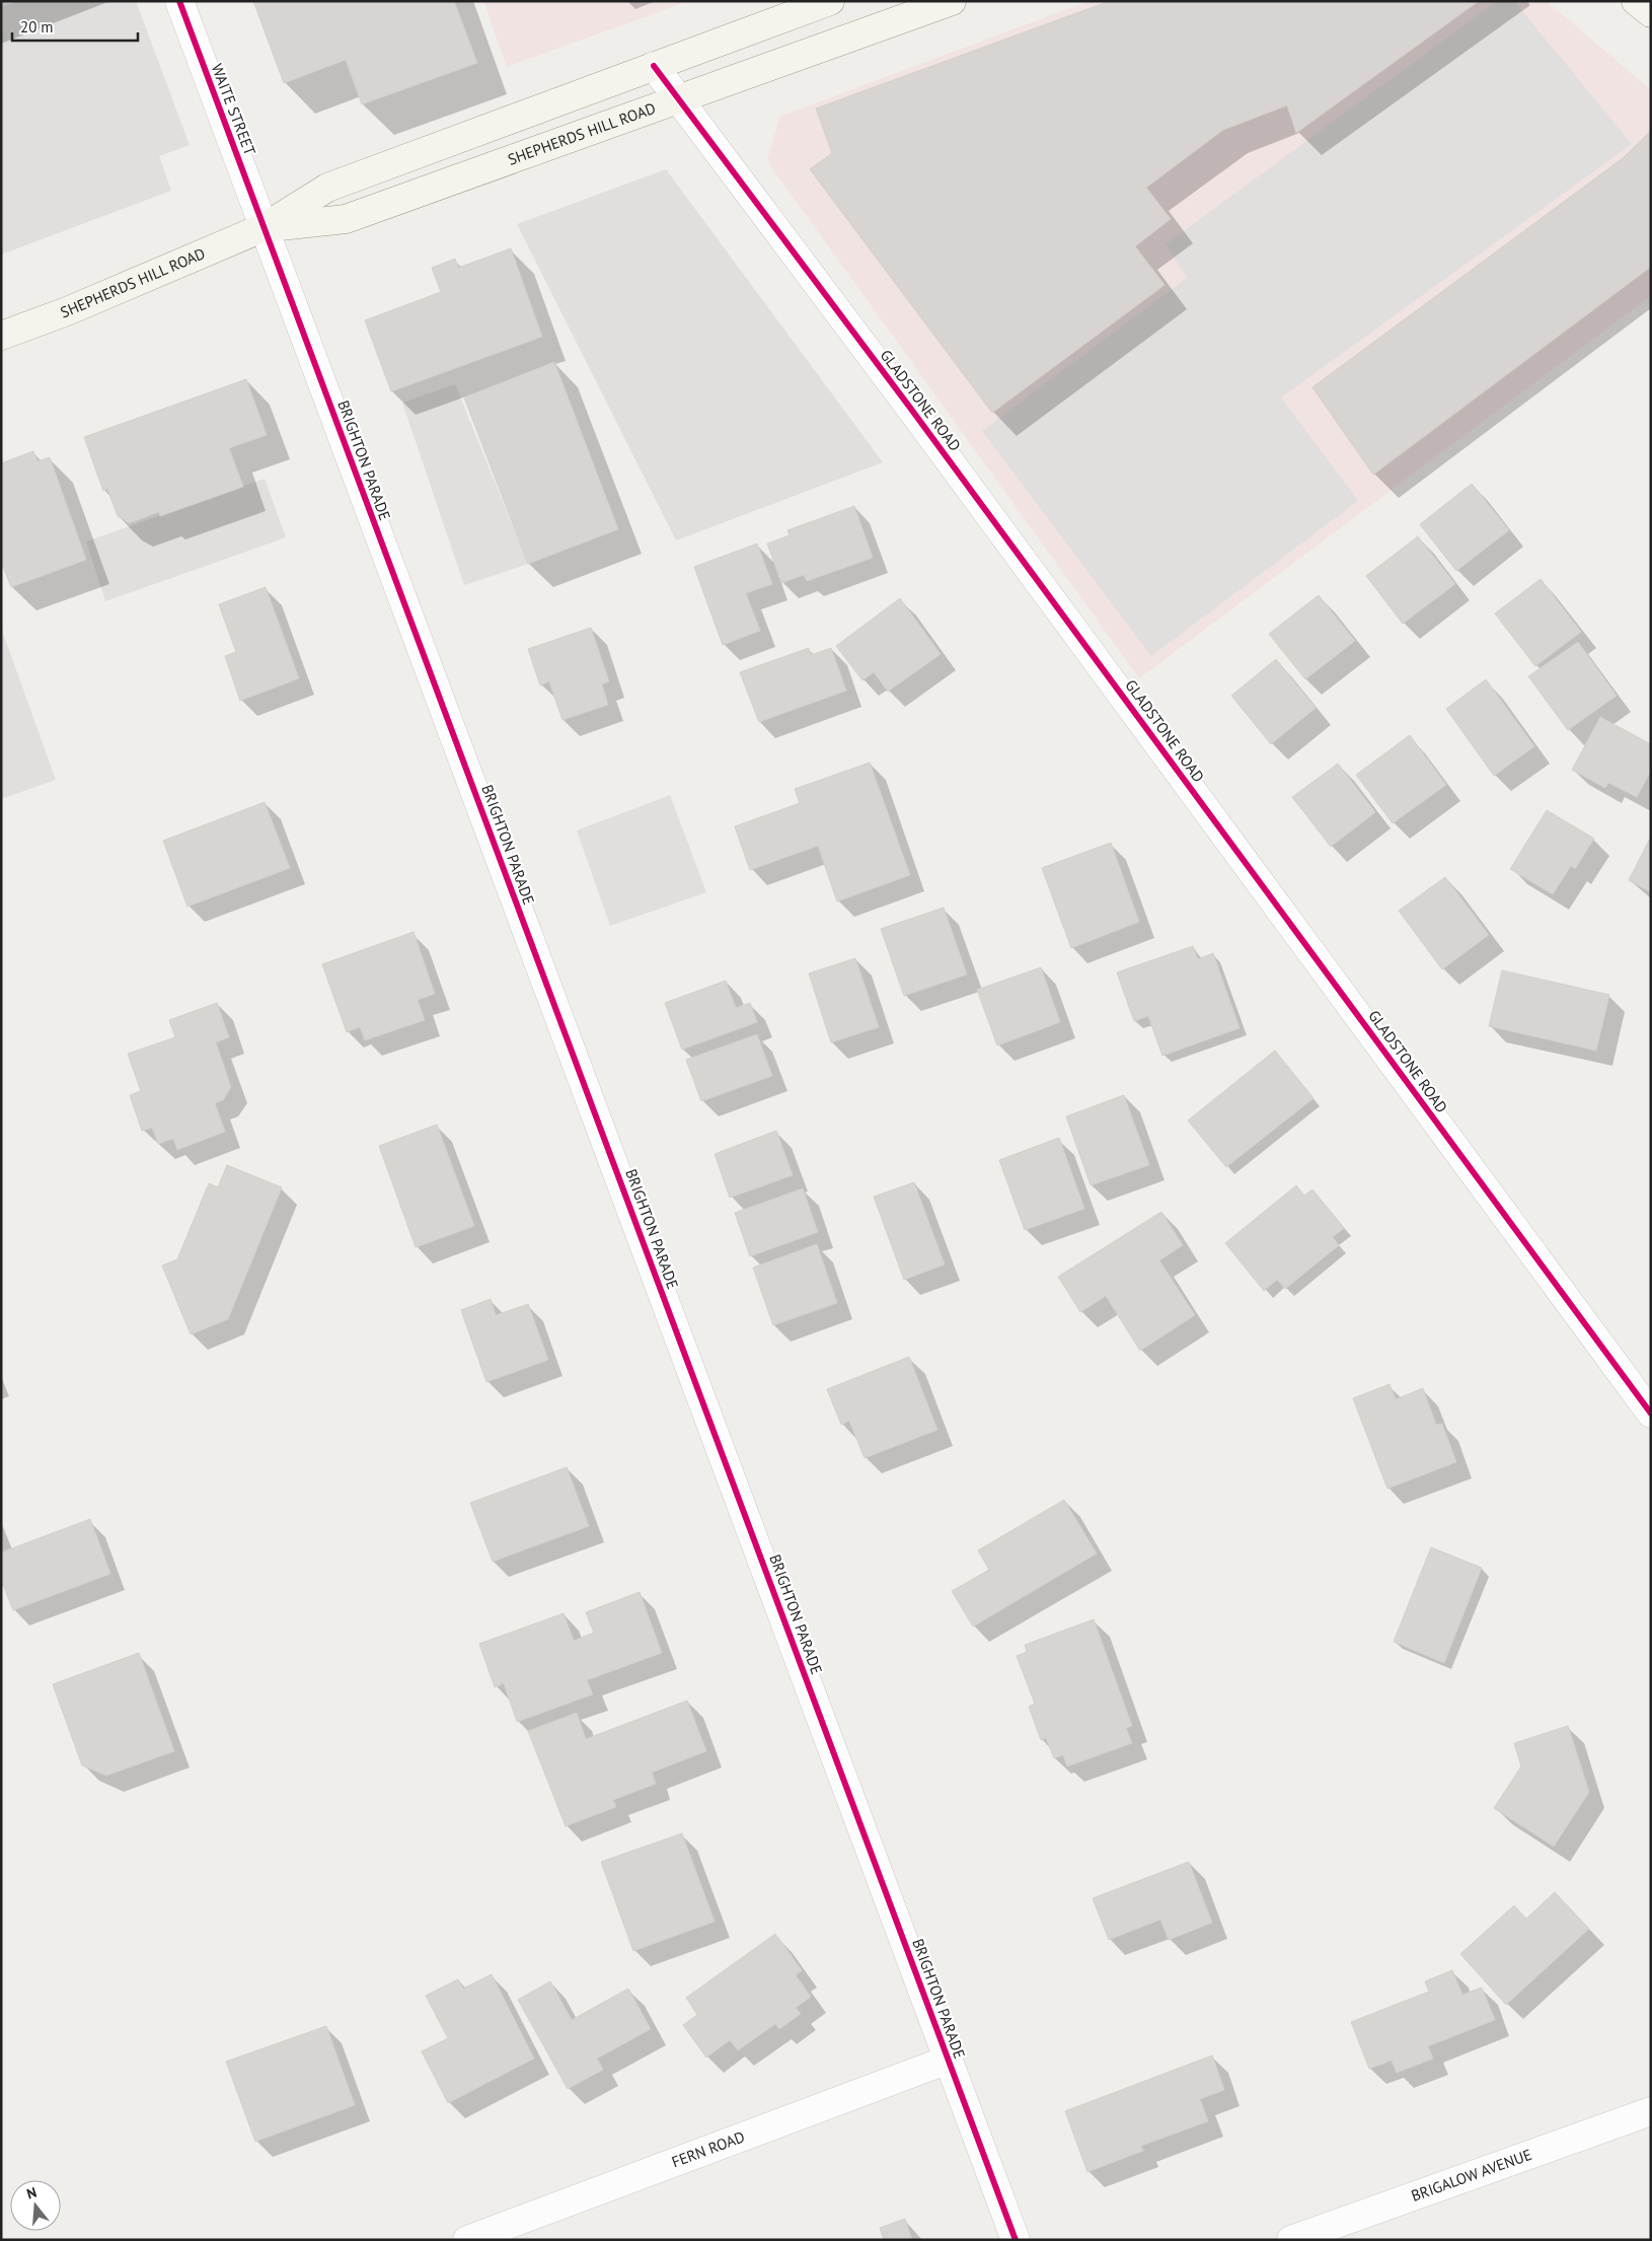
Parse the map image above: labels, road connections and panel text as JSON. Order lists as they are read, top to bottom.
{
  "streets": {
    "main road": ["SHEPHERDS HILL ROAD"],
    "street": [
      "WAITE STREET",
      "GLADSTONE ROAD",
      "BRIGHTON PARADE",
      "FERN ROAD",
      "BRIGALOW AVENUE"
    ]
  },
  "crossings": [
    ["WAITE STREET", "SHEPHERDS HILL ROAD"],
    ["WAITE STREET", "BRIGHTON PARADE"],
    ["SHEPHERDS HILL ROAD", "GLADSTONE ROAD"],
    ["SHEPHERDS HILL ROAD", "BRIGHTON PARADE"],
    ["BRIGHTON PARADE", "FERN ROAD"]
  ],
  "scale_bar": "20 m",
  "north": "top"
}
